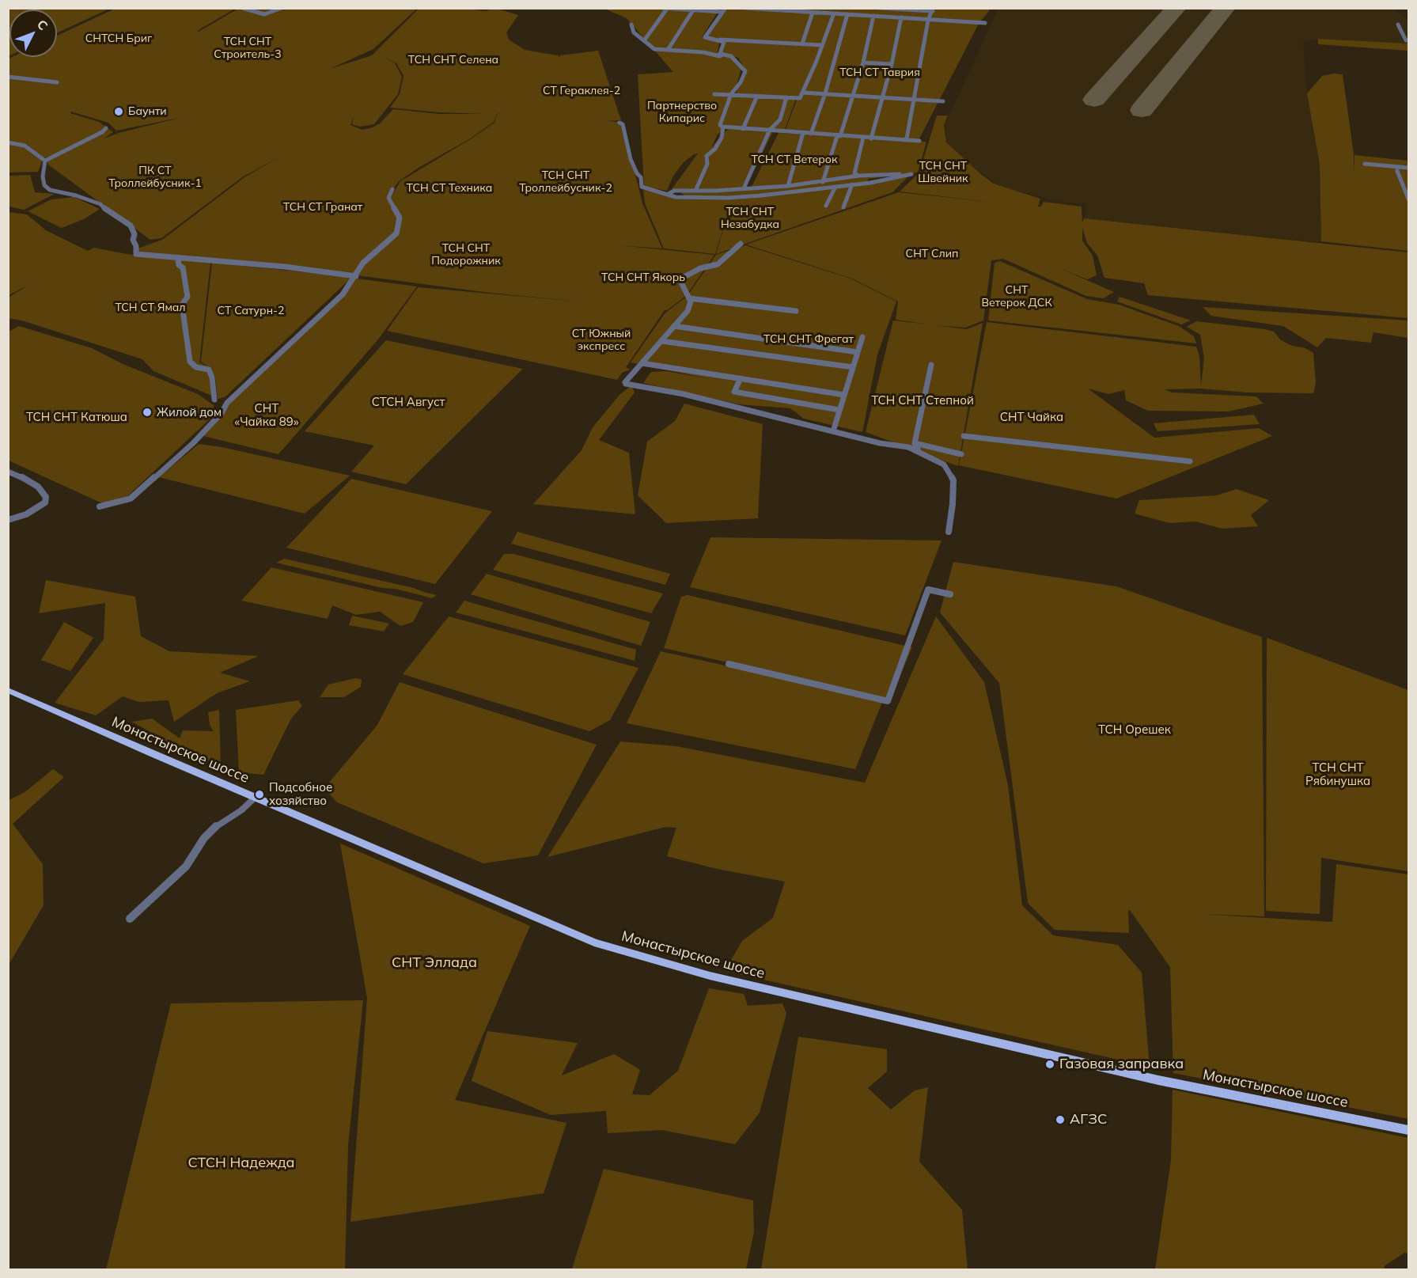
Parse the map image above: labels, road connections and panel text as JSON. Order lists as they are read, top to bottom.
{
  "streets": {
    "main road": ["Монастырское шоссе"]
  },
  "parks": [
    "СНТСН Бриг",
    "ТСН СНТ Строитель-3",
    "ТСН СНТ Селена",
    "ТСН СТ Таврия",
    "СТ Гераклея-2",
    "Партнерство Кипарис",
    "ТСН СТ Ветерок",
    "ТСН СНТ Швейник",
    "ПК СТ Троллейбусник-1",
    "ТСН СНТ Троллейбусник-2",
    "ТСН СТ Техника",
    "ТСН СТ Гранат",
    "ТСН СНТ Незабудка",
    "ТСН СНТ Подорожник",
    "СНТ Слип",
    "ТСН СНТ Якорь",
    "СНТ Ветерок ДСК",
    "ТСН СТ Ямал",
    "СТ Сатурн-2",
    "СТ Южный экспресс",
    "ТСН СНТ Фрегат",
    "ТСН СНТ Степной",
    "СТСН Август",
    "СНТ «Чайка 89»",
    "ТСН СНТ Катюша",
    "СНТ Чайка",
    "ТСН Орешек",
    "ТСН СНТ Рябинушка",
    "СНТ Эллада",
    "СТСН Надежда"
  ],
  "places": [
    "Баунти",
    "Жилой дом",
    "Подсобное хозяйство",
    "Газовая заправка",
    "АГЗС"
  ],
  "north": "top right"
}
